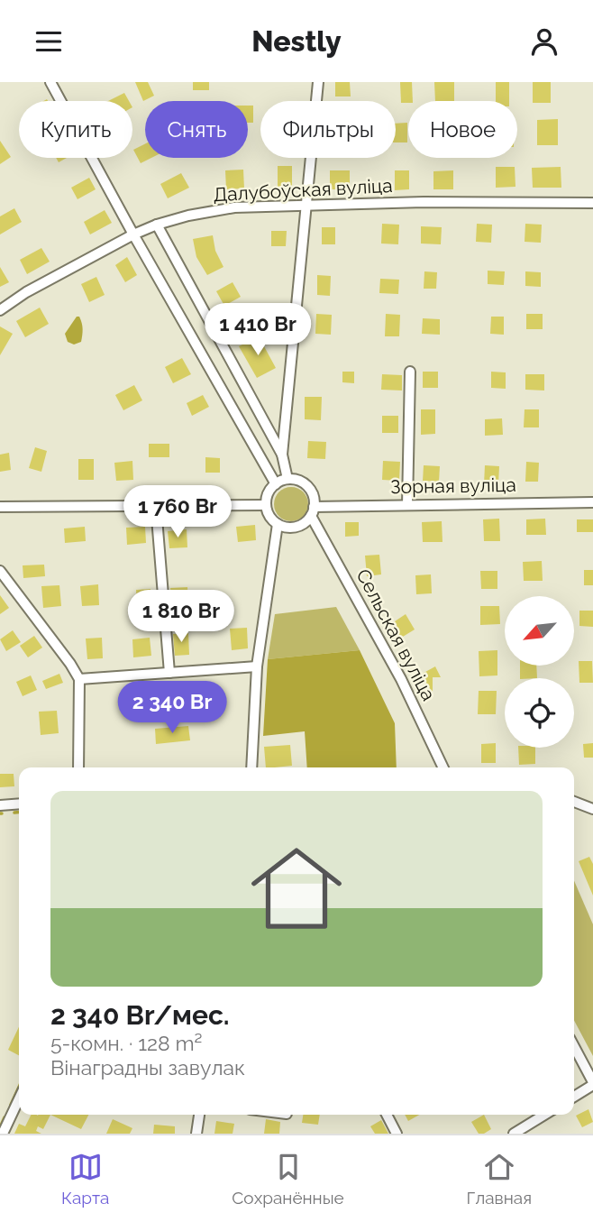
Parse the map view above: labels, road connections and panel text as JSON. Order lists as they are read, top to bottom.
{
  "streets": {
    "street": ["Далубоўская вуліца", "Зорная вуліца", "Сельская вуліца"]
  },
  "crossings": [
    ["Зорная вуліца", "Сельская вуліца"]
  ],
  "north": "bottom left",
  "page": {
    "header": "Nestly",
    "chip": [
      "Купить",
      "Снять",
      "Фильтры",
      "Новое"
    ],
    "price": [
      "1 410 Br",
      "1 760 Br",
      "1 810 Br",
      "2 340 Br"
    ],
    "list": [
      {
        "name": "2 340 Br/мес.",
        "note": "5-комн. · 128 m² · Вінаградны завулак"
      }
    ],
    "tabs": ["Карта", "Сохранённые", "Главная"]
  }
}
